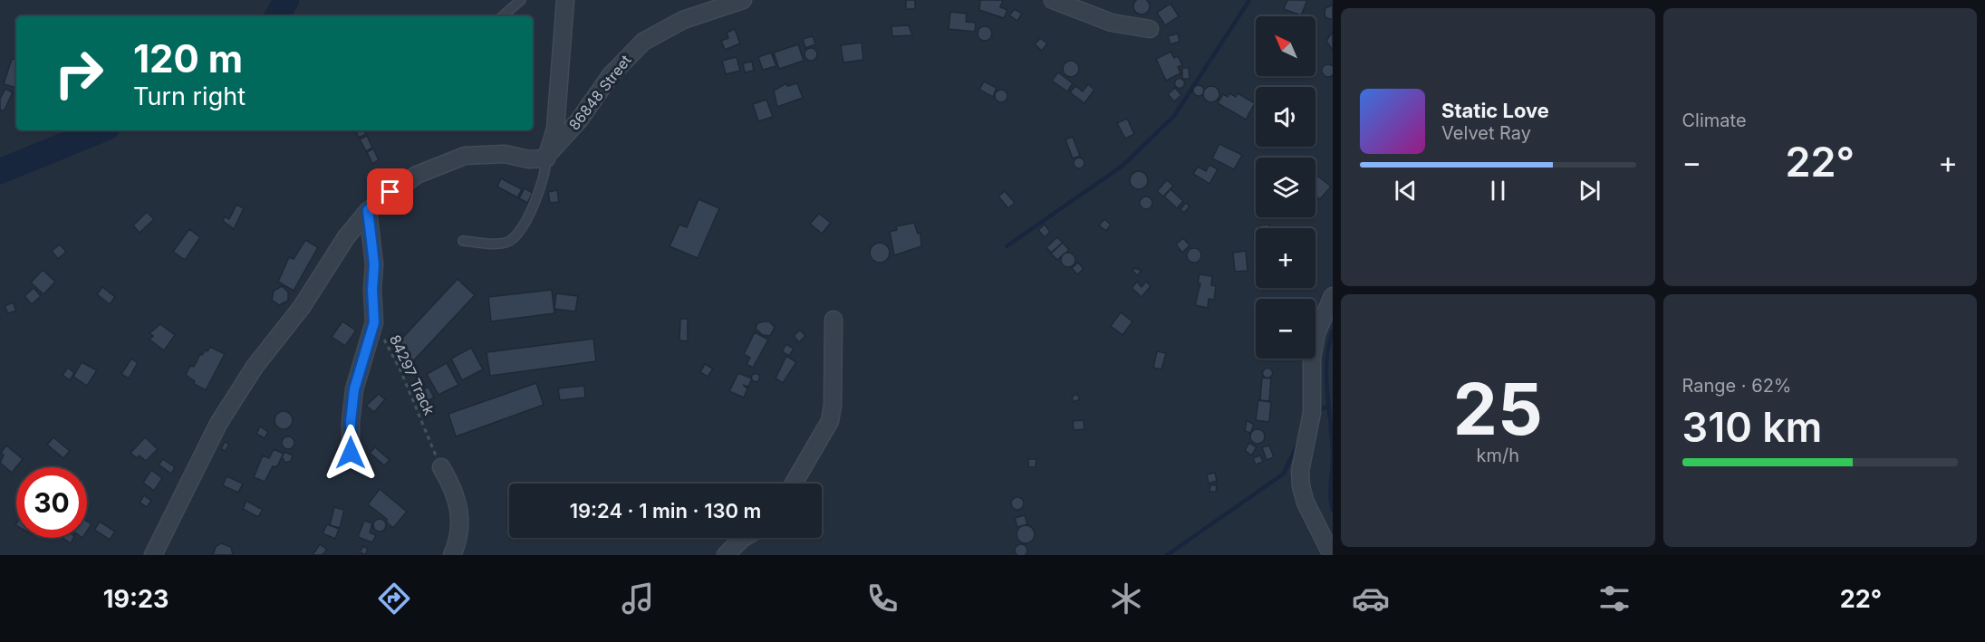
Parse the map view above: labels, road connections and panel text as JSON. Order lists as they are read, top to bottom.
{
  "streets": {
    "street": ["86848 Street"],
    "path": ["84297 Track"]
  },
  "north": "top left",
  "page": {
    "tile": [
      "Climate",
      ["25", "km/h"],
      ["Range · 62%", "310 km"]
    ],
    "map_buttons": ["+", "−"],
    "turn": ["120 m", "Turn right"],
    "song": ["Static Love", "Velvet Ray"],
    "heat": ["−", "22°", "+"],
    "limit": "30",
    "trip": "19:24 · 1 min · 130 m",
    "tabs": ["19:23", "22°"]
  }
}
